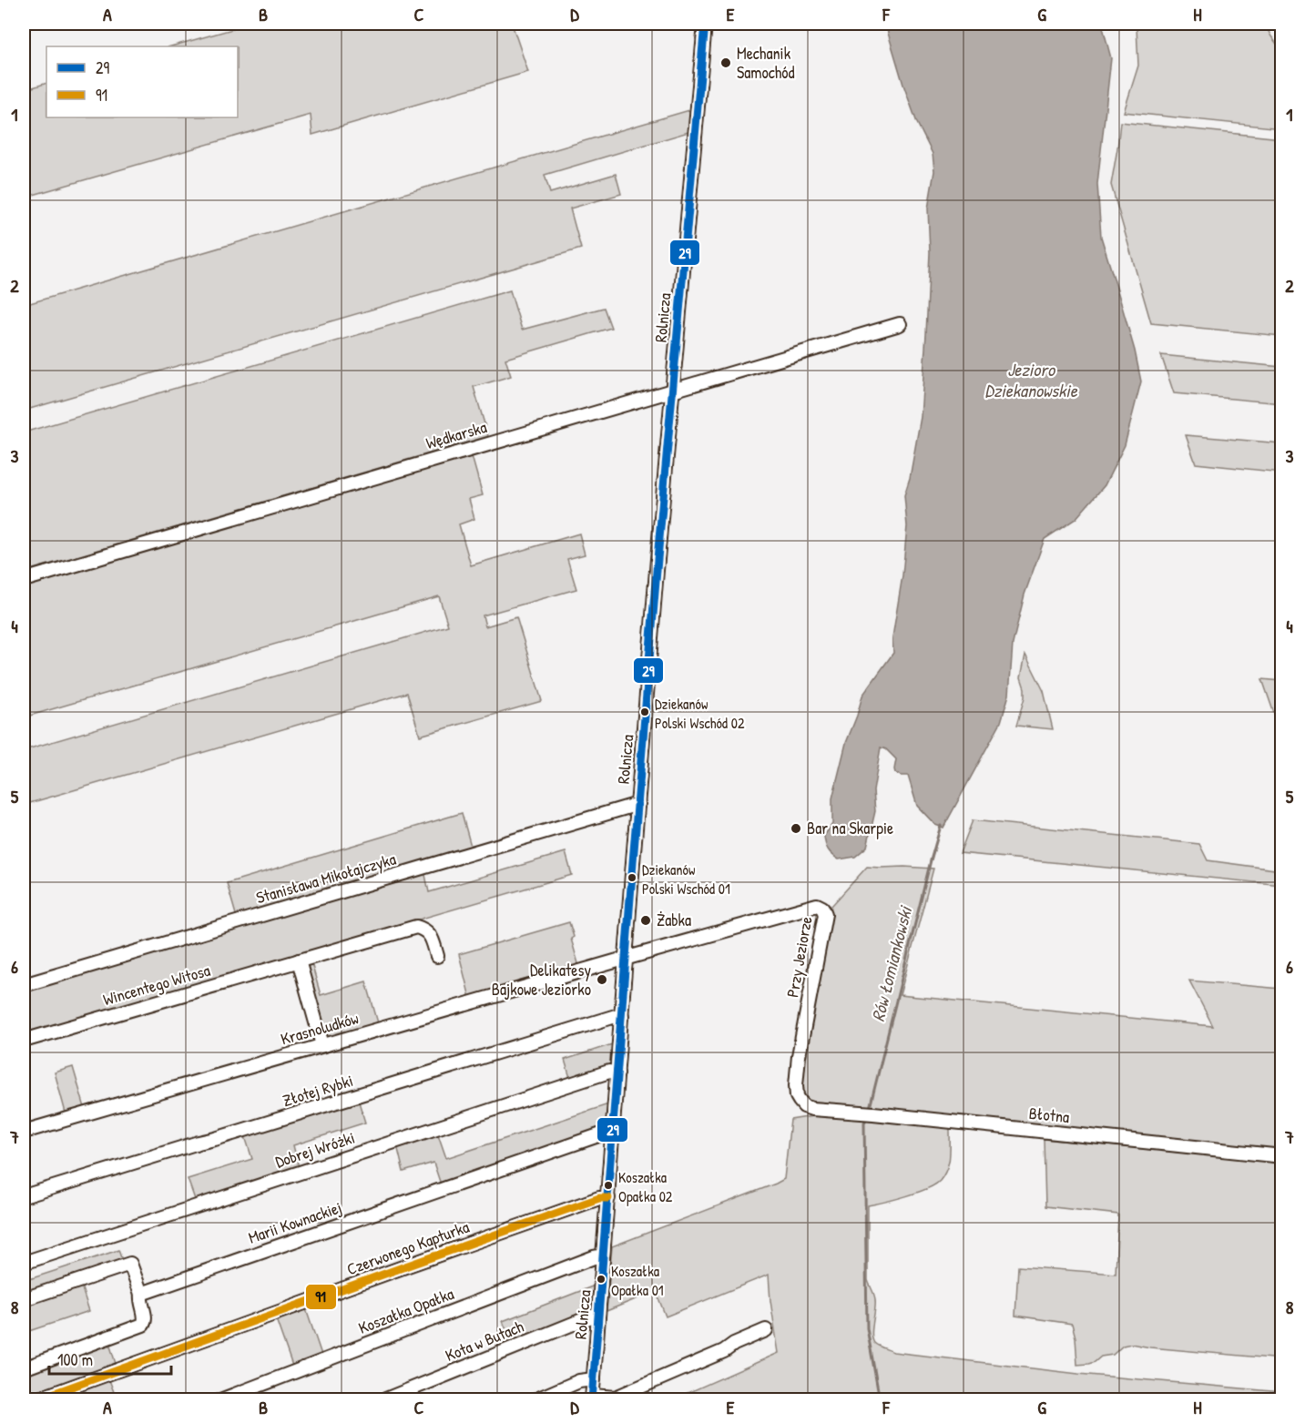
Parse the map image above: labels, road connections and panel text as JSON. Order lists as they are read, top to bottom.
{
  "streets": {
    "street": [
      "Rolnicza",
      "Wędkarska",
      "Stanisława Mikołajczyka",
      "Przy Jeziorze",
      "Wincentego Witosa",
      "Krasnoludków",
      "Złotej Rybki",
      "Błotna",
      "Dobrej Wróżki",
      "Marii Kownackiej",
      "Czerwonego Kapturka",
      "Koszałka Opałka",
      "Kota w Butach"
    ]
  },
  "crossings": [
    ["Rolnicza", "Wędkarska"],
    ["Rolnicza", "Stanisława Mikołajczyka"],
    ["Rolnicza", "Przy Jeziorze"],
    ["Rolnicza", "Krasnoludków"],
    ["Rolnicza", "Złotej Rybki"],
    ["Rolnicza", "Dobrej Wróżki"],
    ["Rolnicza", "Marii Kownackiej"],
    ["Rolnicza", "Czerwonego Kapturka"],
    ["Rolnicza", "Koszałka Opałka"],
    ["Rolnicza", "Kota w Butach"],
    ["Przy Jeziorze", "Krasnoludków"],
    ["Przy Jeziorze", "Błotna"]
  ],
  "water": ["Jezioro Dziekanowskie", "Rów Łomiankowski"],
  "places": [
    "Mechanik Samochód",
    "Dziekanów Polski Wschód 02",
    "Bar na Skarpie",
    "Dziekanów Polski Wschód 01",
    "Żabka",
    "Delikatesy Bajkowe Jeziorko",
    "Koszałka Opałka 02",
    "Koszałka Opałka 01"
  ],
  "lines": ["transit line 29", "transit line 91"],
  "legend": ["29", "91"],
  "scale_bar": "100 m",
  "grid": {
    "columns": [
      "A",
      "B",
      "C",
      "D",
      "E",
      "F",
      "G",
      "H"
    ],
    "rows": [
      "1",
      "2",
      "3",
      "4",
      "5",
      "6",
      "7",
      "8"
    ]
  }
}
